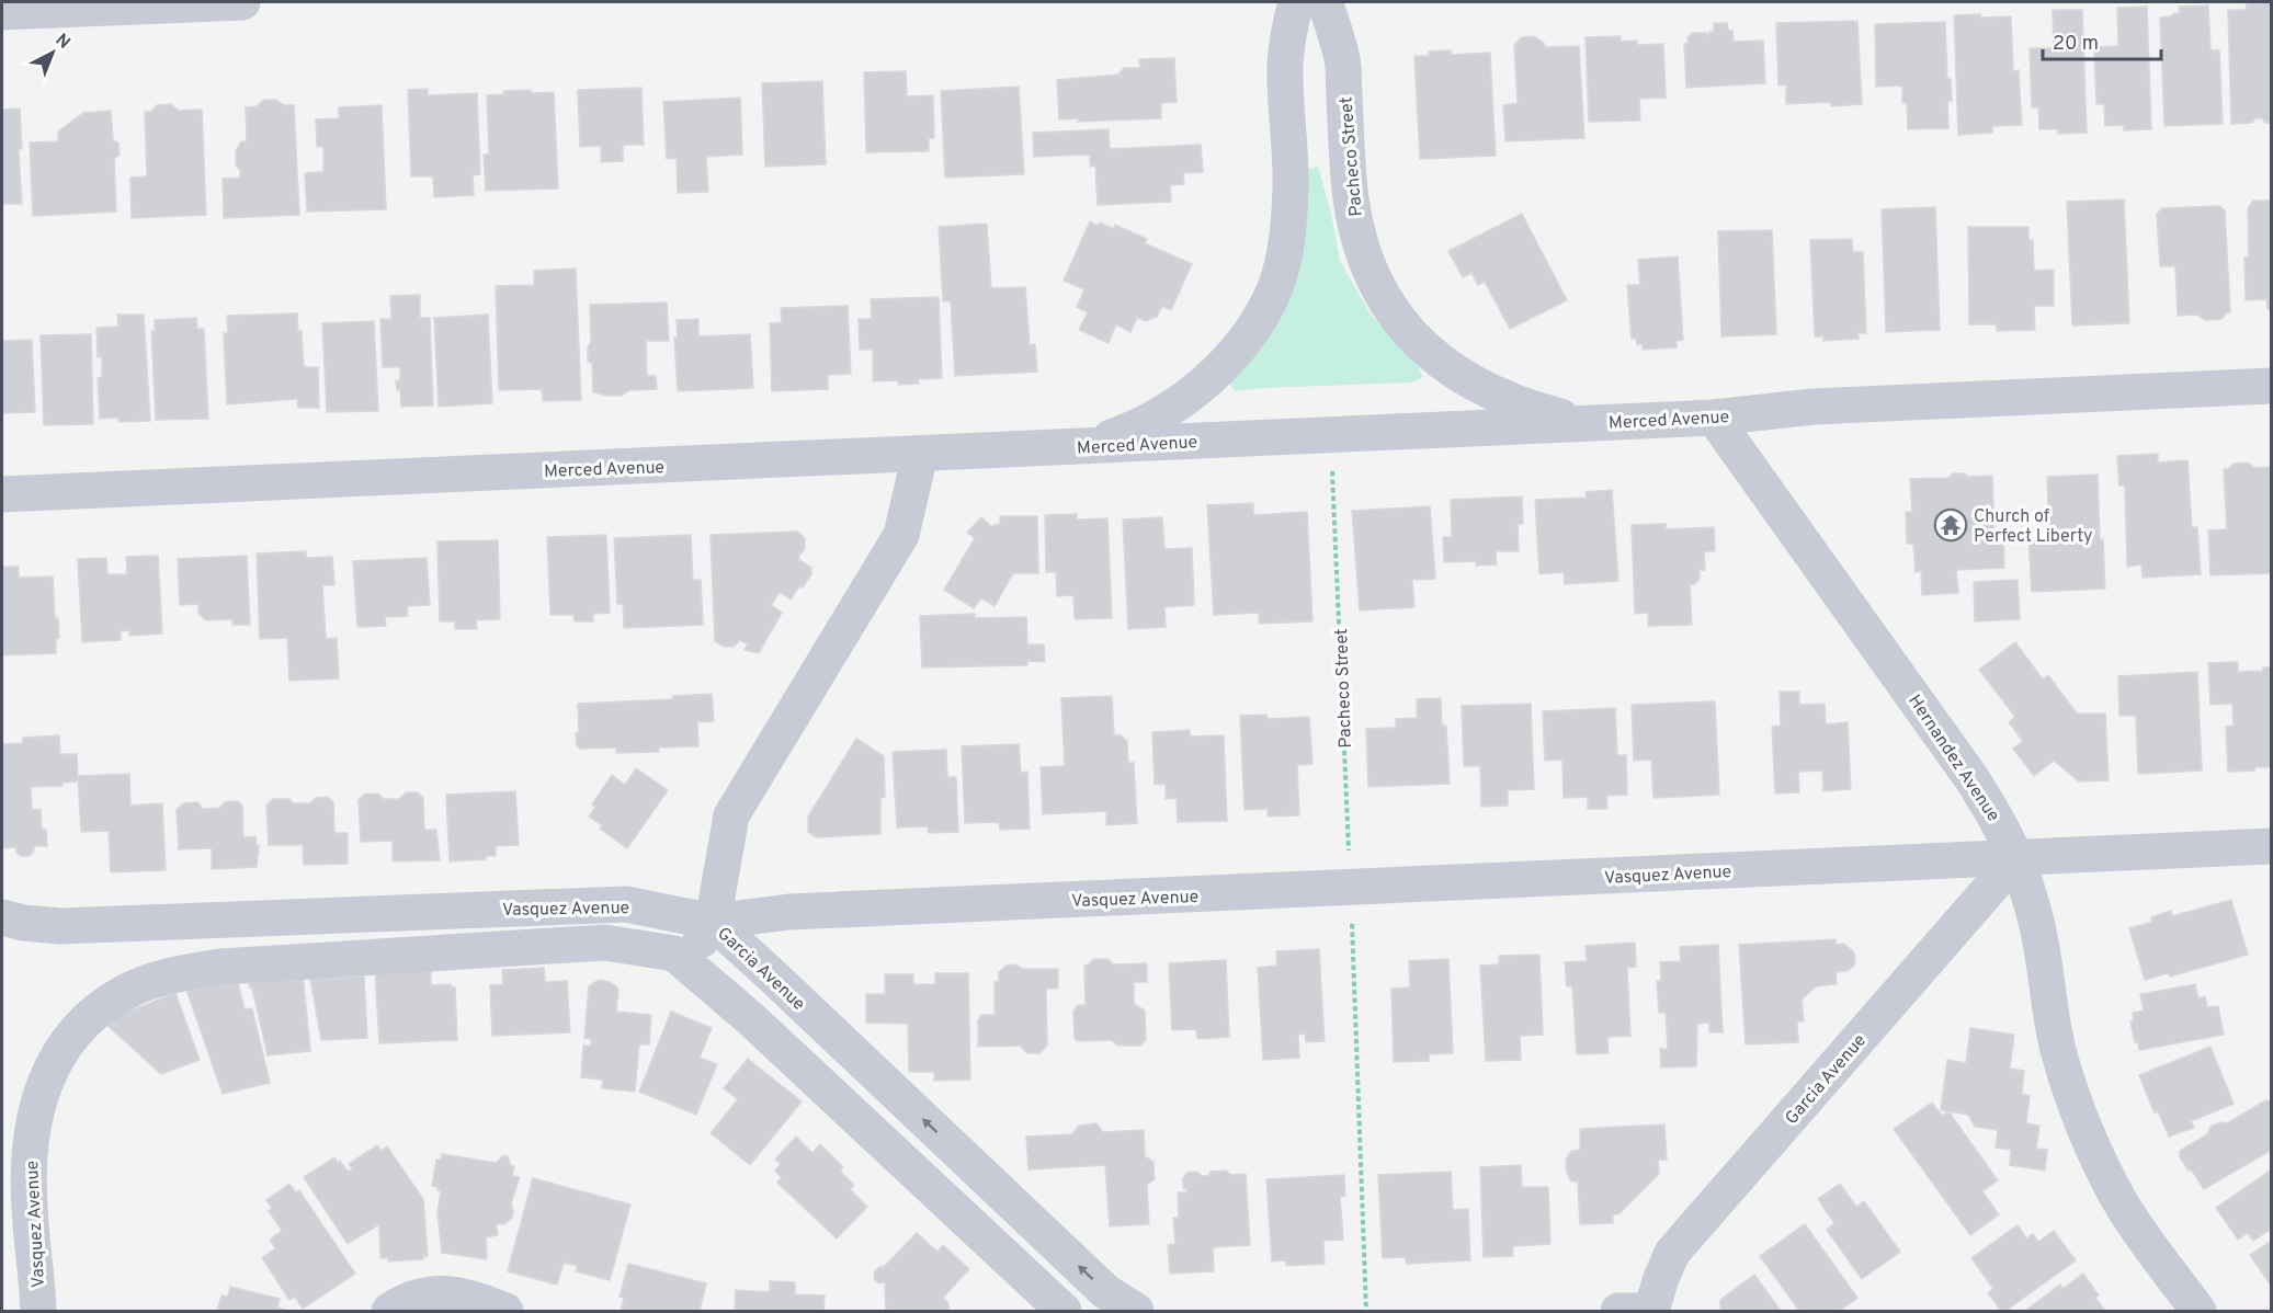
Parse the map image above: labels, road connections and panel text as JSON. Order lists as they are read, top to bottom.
{
  "streets": {
    "street": [
      "Pacheco Street",
      "Merced Avenue",
      "Hernandez Avenue",
      "Vasquez Avenue",
      "Garcia Avenue"
    ]
  },
  "crossings": [
    ["Pacheco Street", "Merced Avenue"],
    ["Merced Avenue", "Hernandez Avenue"],
    ["Merced Avenue", "Garcia Avenue"],
    ["Hernandez Avenue", "Vasquez Avenue"],
    ["Hernandez Avenue", "Garcia Avenue"],
    ["Vasquez Avenue", "Garcia Avenue"]
  ],
  "places": {
    "temple": ["Church of Perfect Liberty"]
  },
  "scale_bar": "20 m",
  "north": "top right"
}
